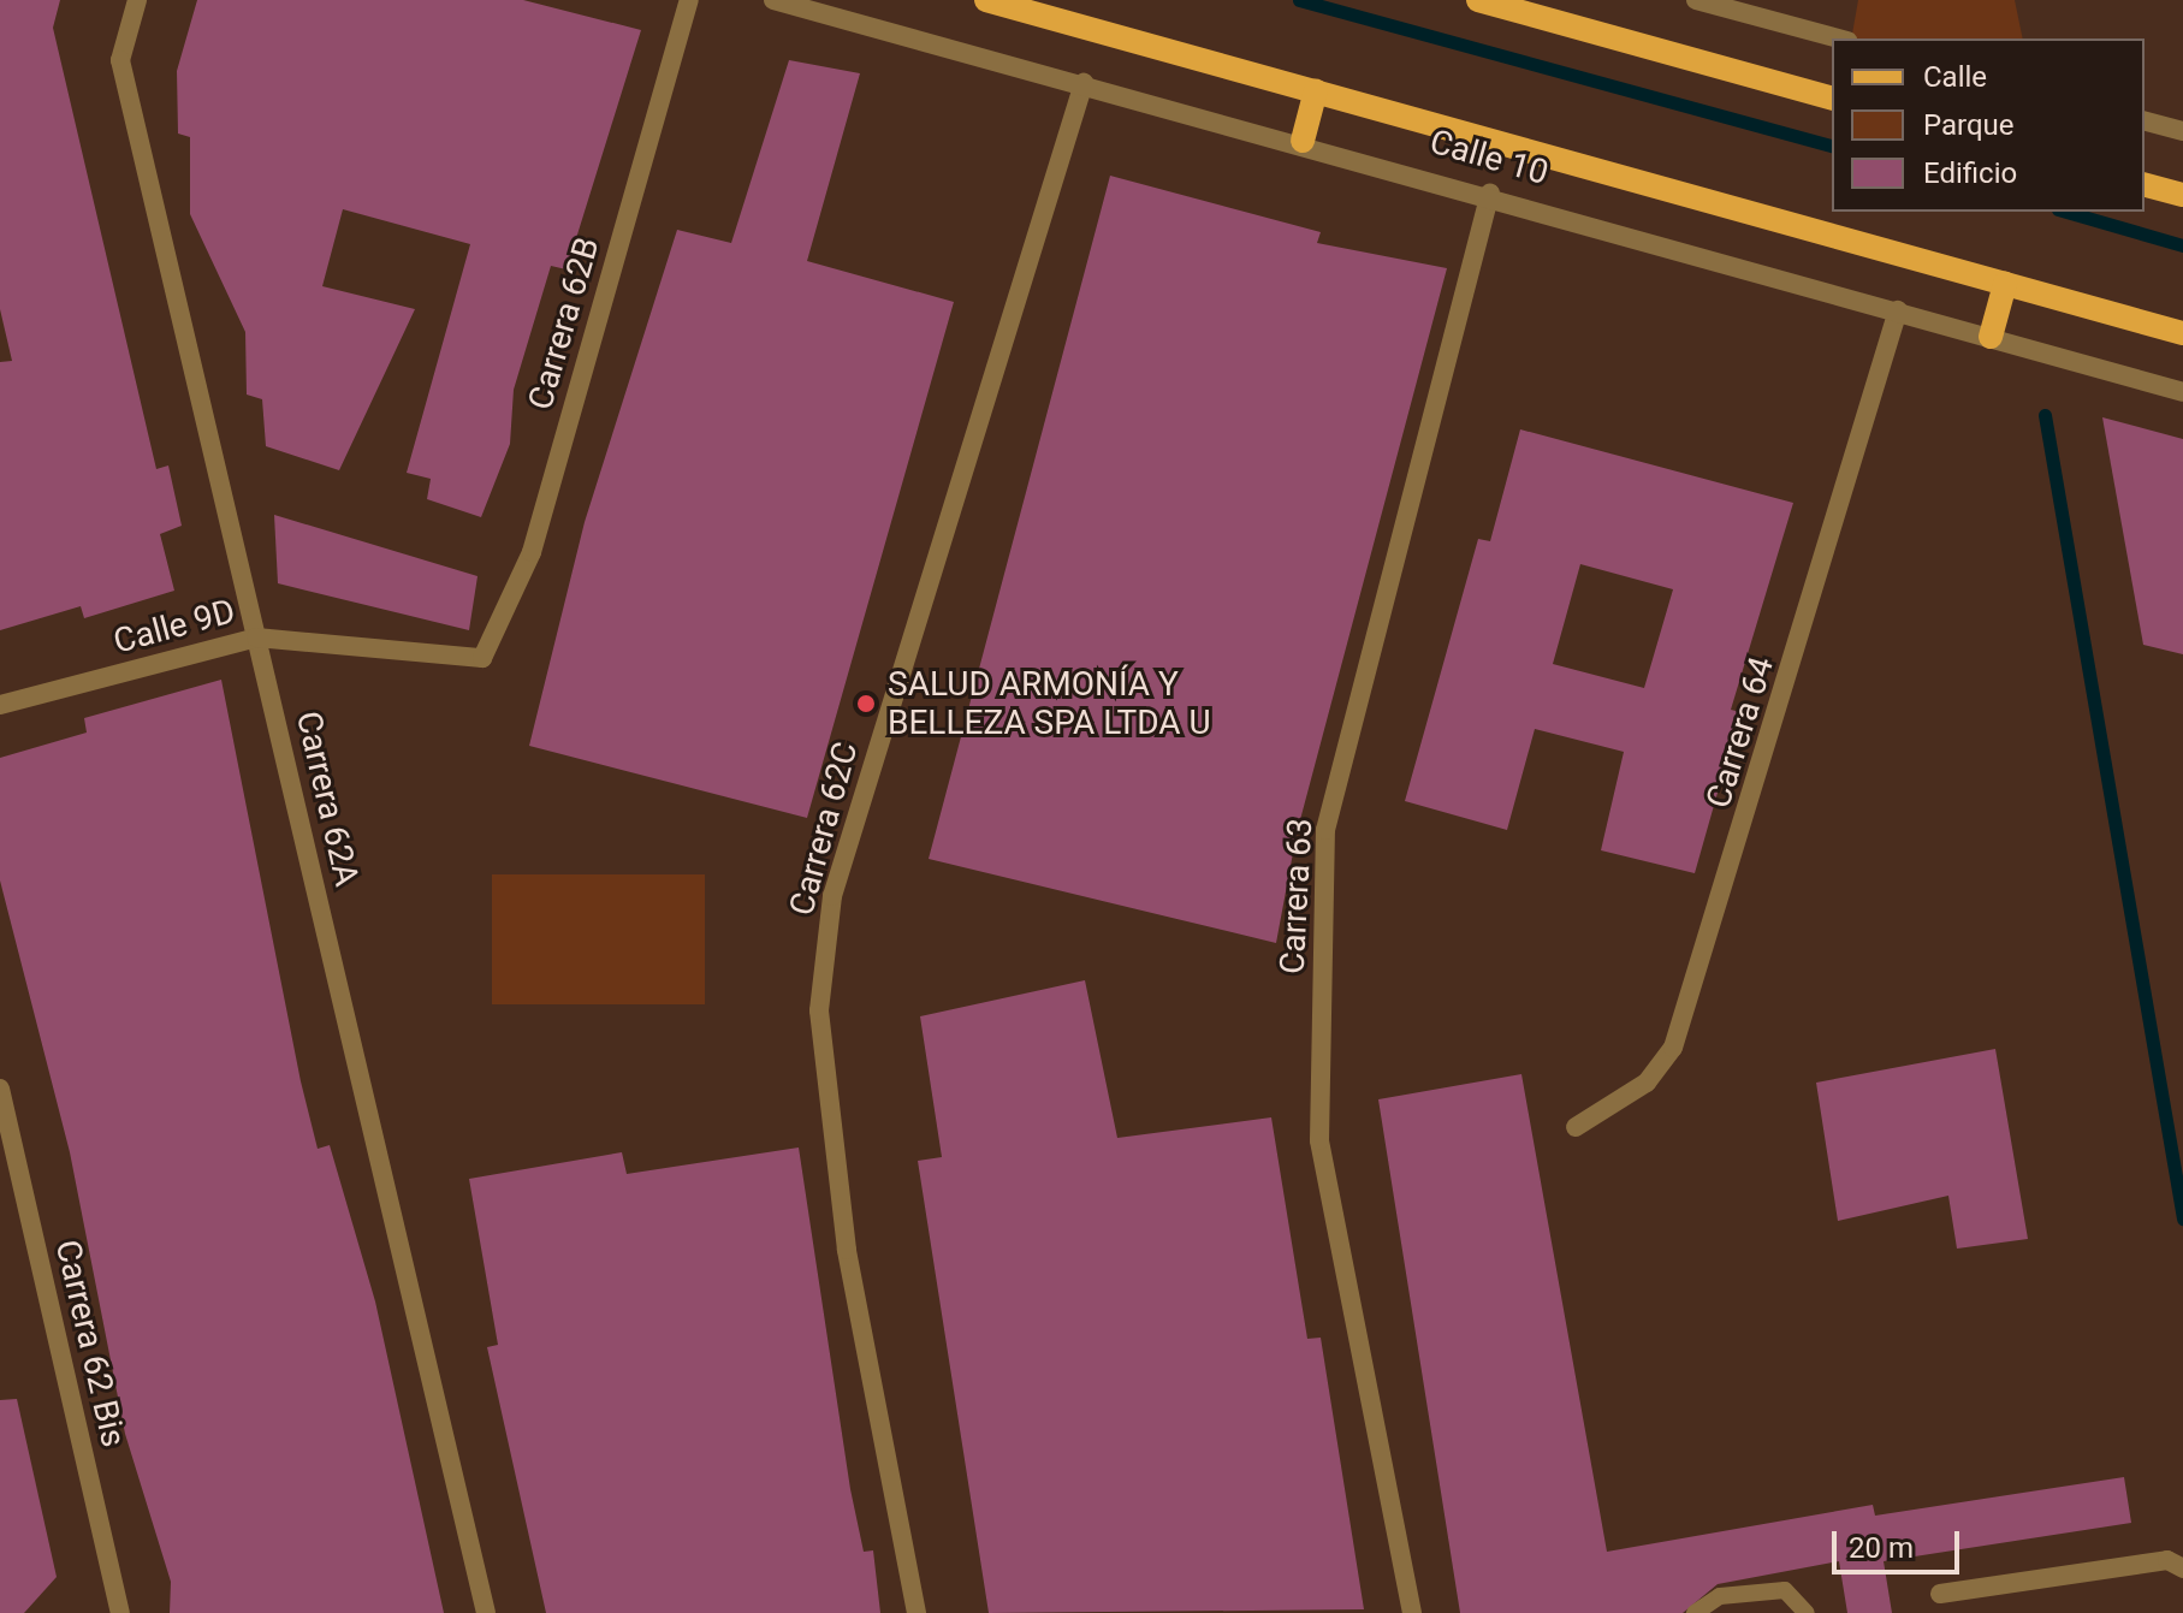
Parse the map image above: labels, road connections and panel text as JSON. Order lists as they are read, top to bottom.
{
  "streets": {
    "main road": ["Calle 10"],
    "street": [
      "Carrera 62B",
      "Calle 9D",
      "Carrera 64",
      "Carrera 62A",
      "Carrera 62C",
      "Carrera 63",
      "Carrera 62 Bis"
    ]
  },
  "crossings": [
    ["Calle 10", "Carrera 64"],
    ["Calle 10", "Carrera 62C"],
    ["Calle 10", "Carrera 63"],
    ["Carrera 62B", "Calle 9D"],
    ["Calle 9D", "Carrera 62A"]
  ],
  "places": ["SALUD ARMONÍA Y BELLEZA SPA LTDA U"],
  "legend": ["Calle", "Parque", "Edificio"],
  "scale_bar": "20 m"
}
